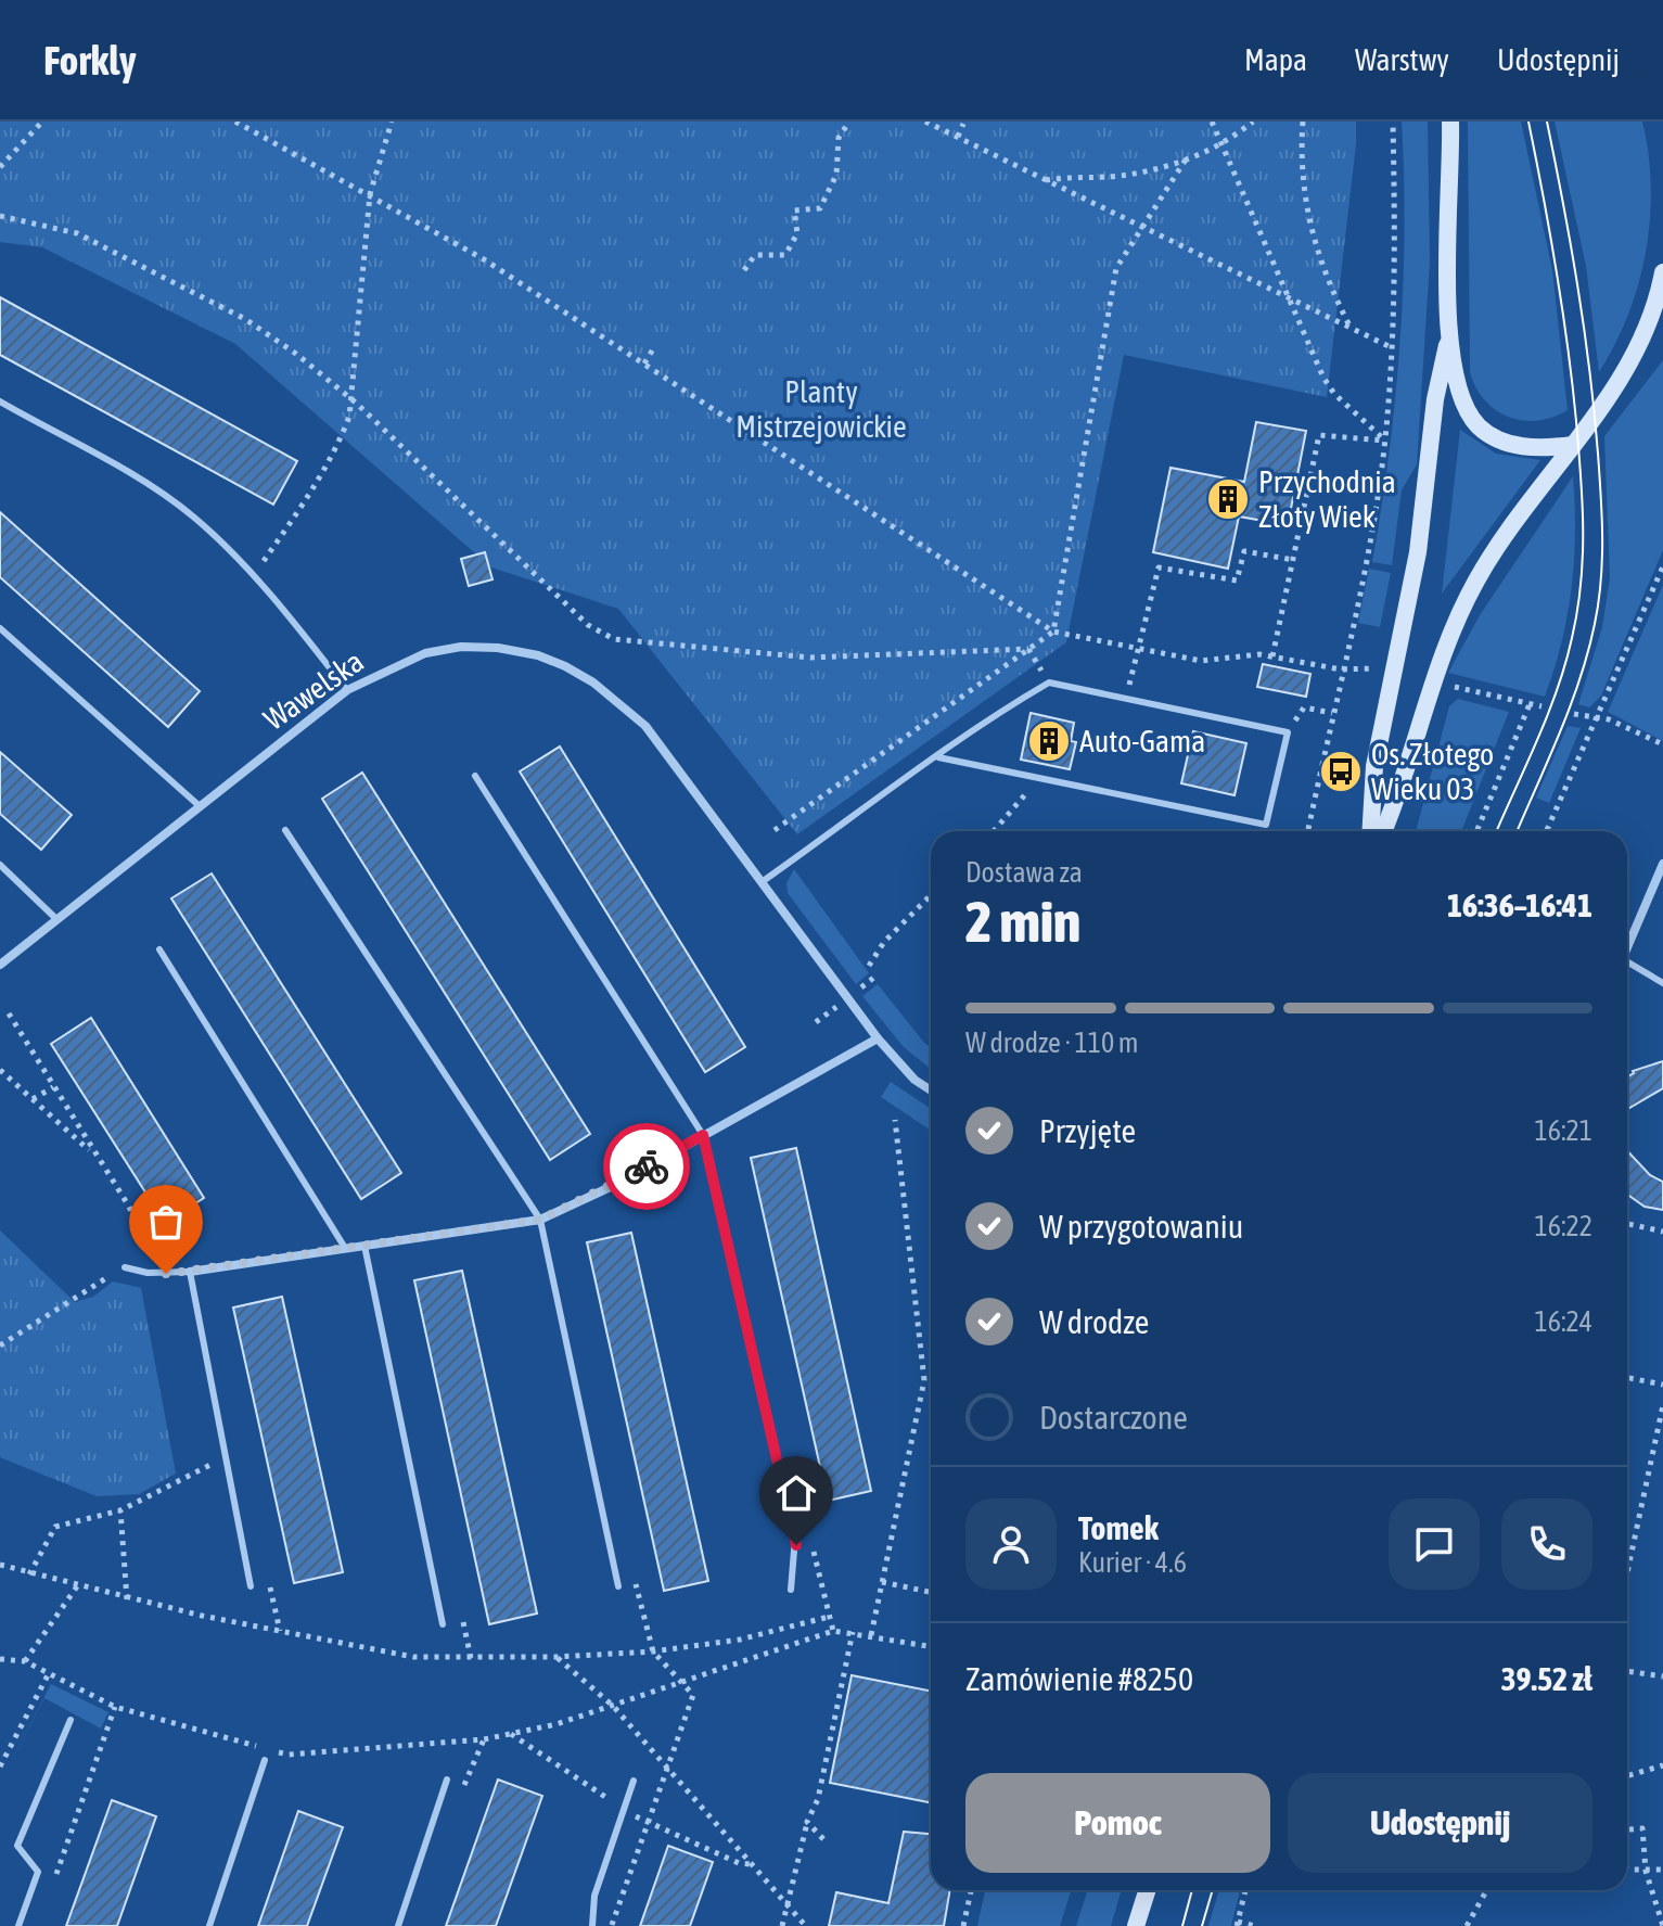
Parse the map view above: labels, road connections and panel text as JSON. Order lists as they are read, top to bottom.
{
  "streets": {
    "street": ["Wawelska"]
  },
  "parks": ["Planty Mistrzejowickie"],
  "places": {
    "building": ["Przychodnia Złoty Wiek", "Auto-Gama"],
    "bus stop": ["Os. Złotego Wieku 03"]
  },
  "page": {
    "header": "Forkly",
    "nav": ["Mapa", "Warstwy", "Udostępnij"],
    "heading": ["2 min", "Dostawa za", "16:36–16:41"],
    "panel": [
      "Tomek",
      "Kurier · 4.6",
      "Zamówienie #8250",
      "39.52 zł"
    ],
    "bar": "W drodze · 110 m",
    "list": [
      ["Przyjęte", "16:21"],
      ["W przygotowaniu", "16:22"],
      ["W drodze", "16:24"],
      "Dostarczone"
    ],
    "buttons": ["Pomoc", "Udostępnij"]
  }
}
